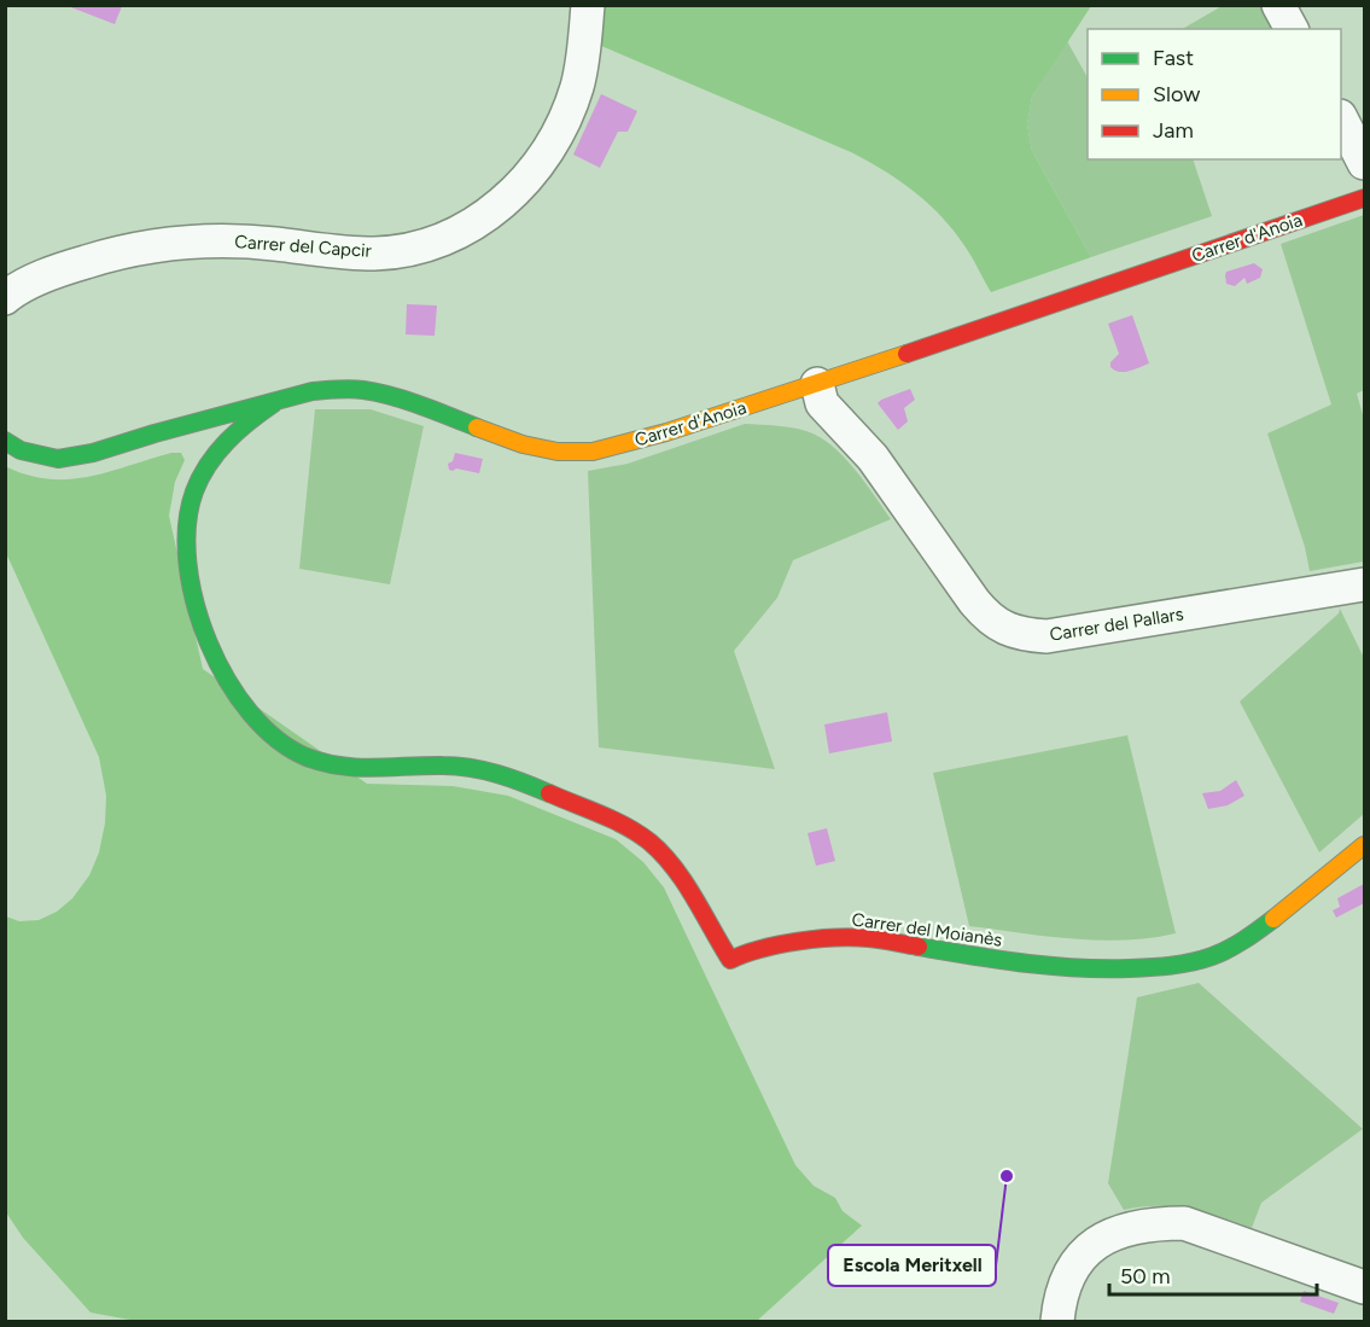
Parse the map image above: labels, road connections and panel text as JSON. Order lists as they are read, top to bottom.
{
  "streets": {
    "street": [
      "Carrer d'Anoia",
      "Carrer del Capcir",
      "Carrer del Pallars",
      "Carrer del Moianès"
    ]
  },
  "crossings": [
    ["Carrer d'Anoia", "Carrer del Pallars"],
    ["Carrer d'Anoia", "Carrer del Moianès"]
  ],
  "places": ["Escola Meritxell"],
  "legend": ["Fast", "Slow", "Jam"],
  "scale_bar": "50 m"
}
